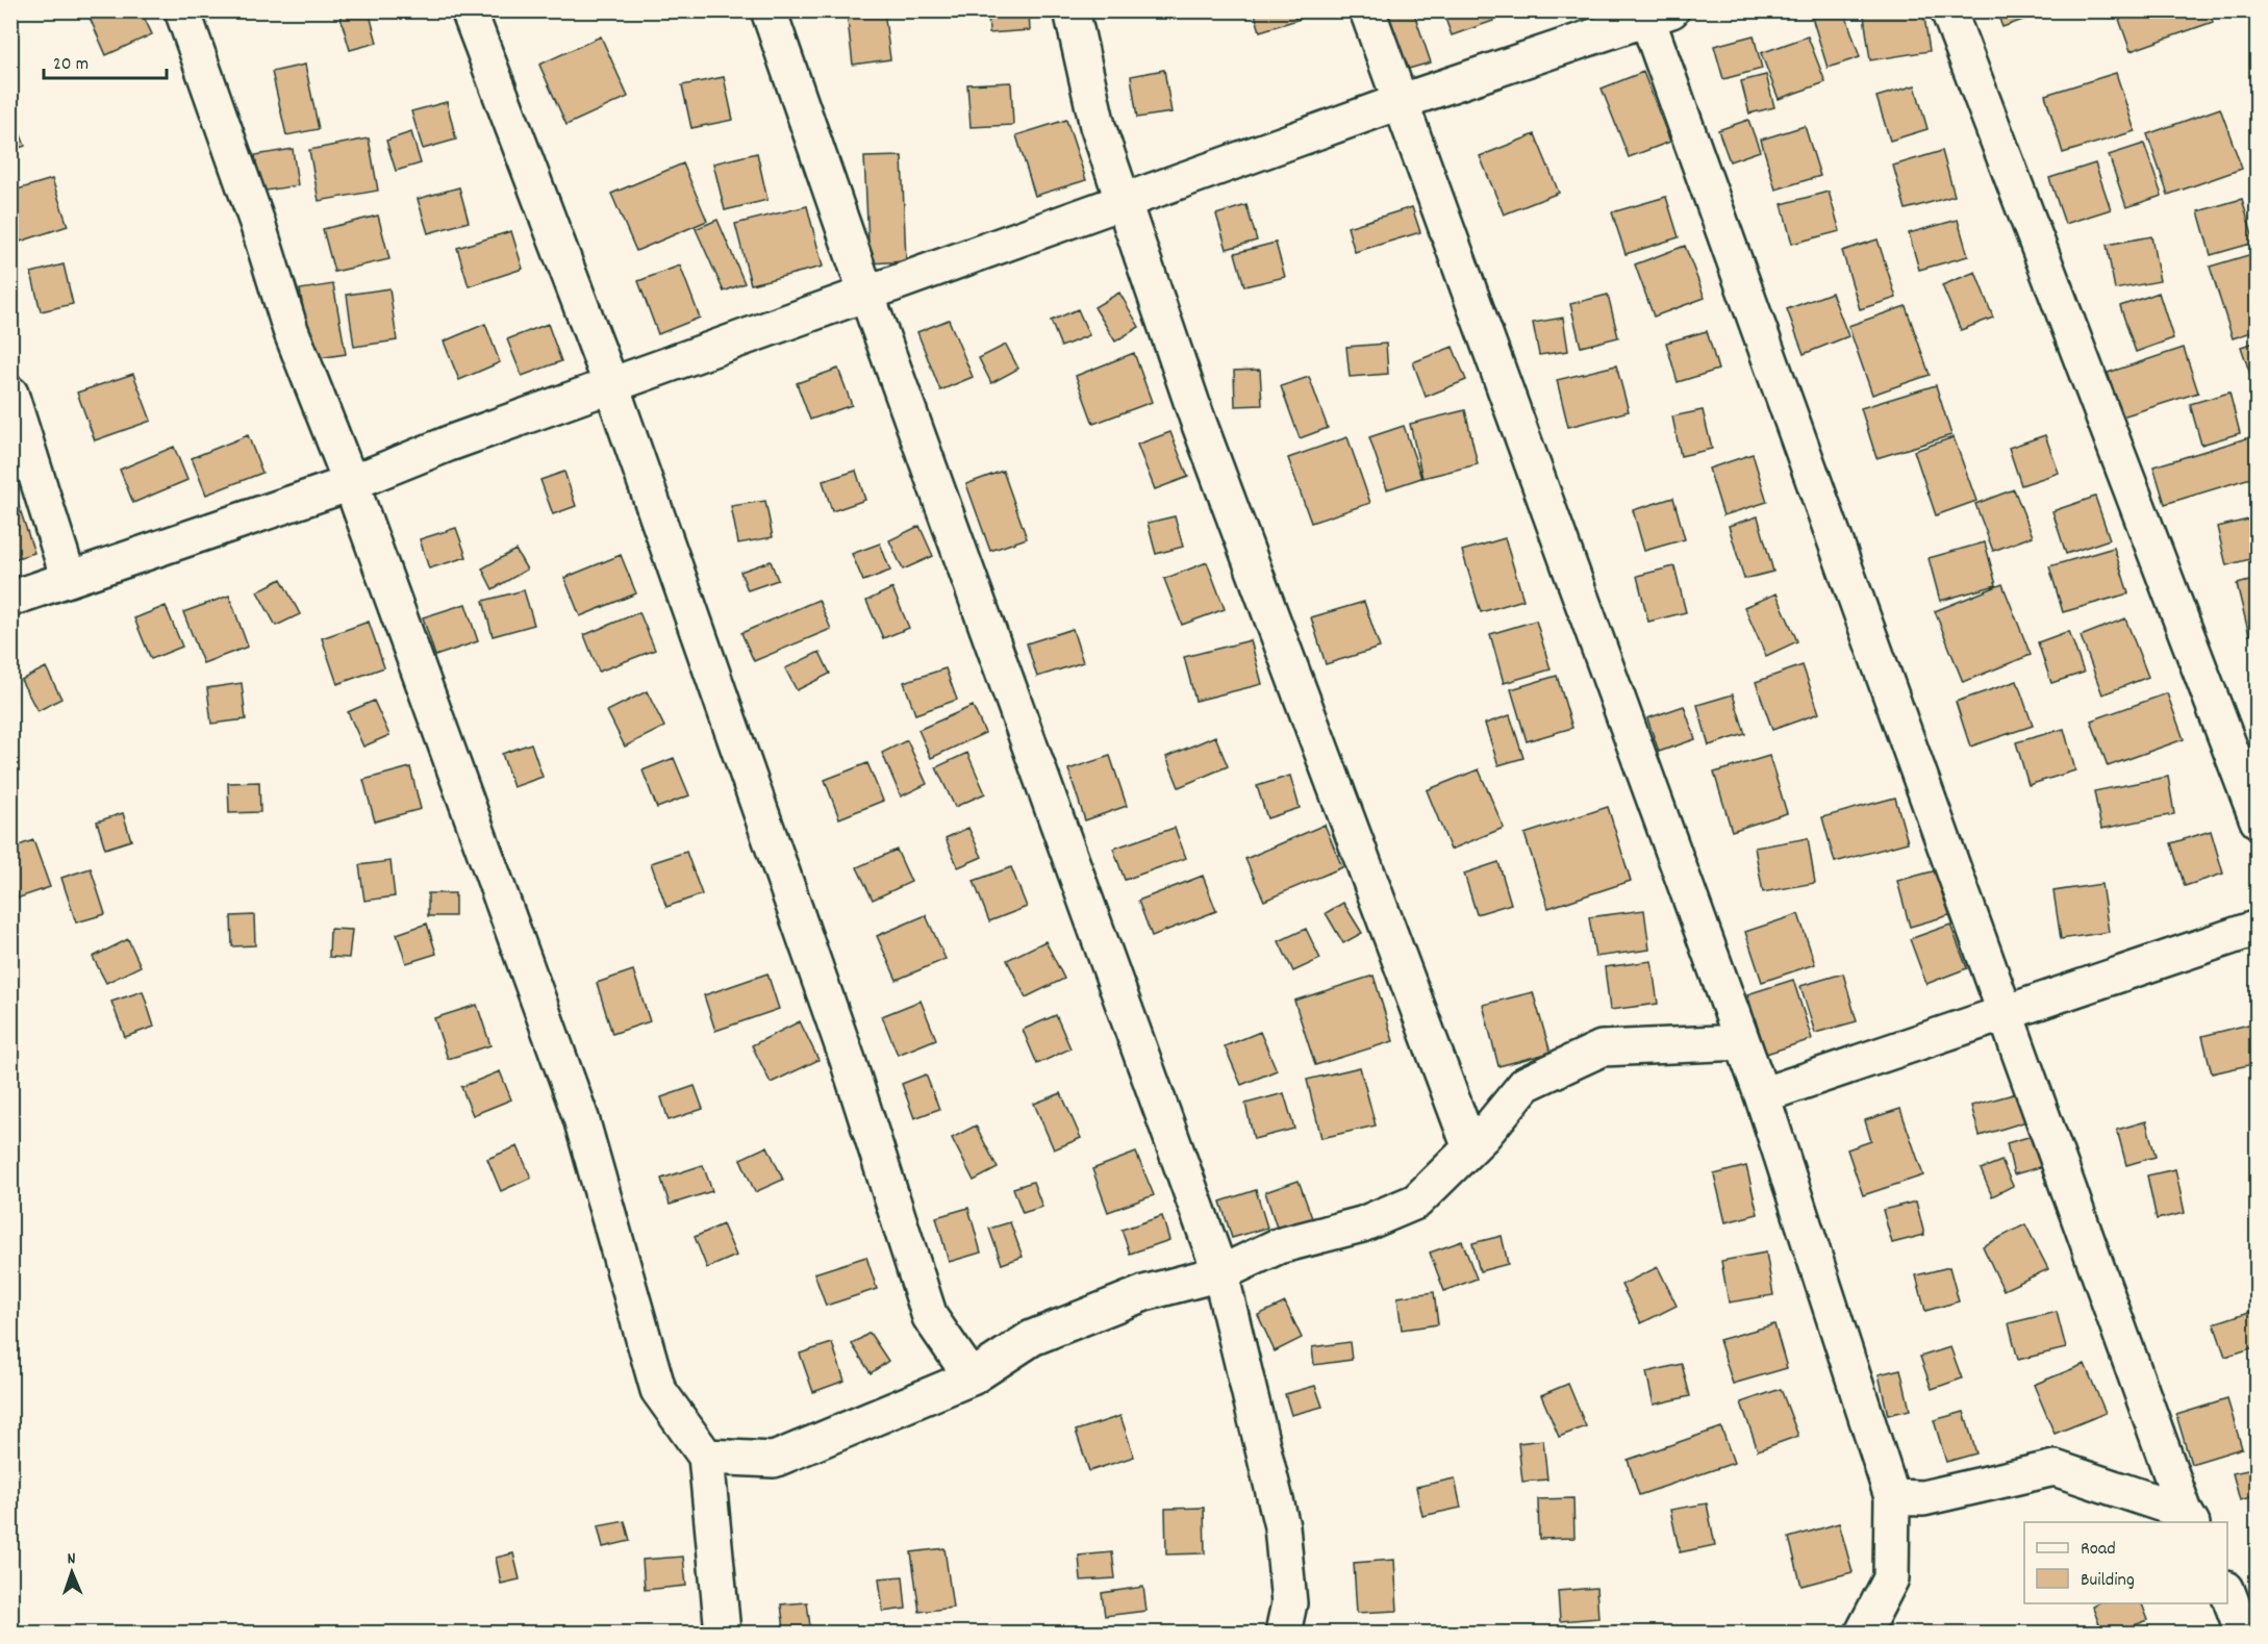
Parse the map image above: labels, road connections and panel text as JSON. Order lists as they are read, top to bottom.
{
  "legend": ["Road", "Building"],
  "scale_bar": "20 m",
  "north": "top"
}
